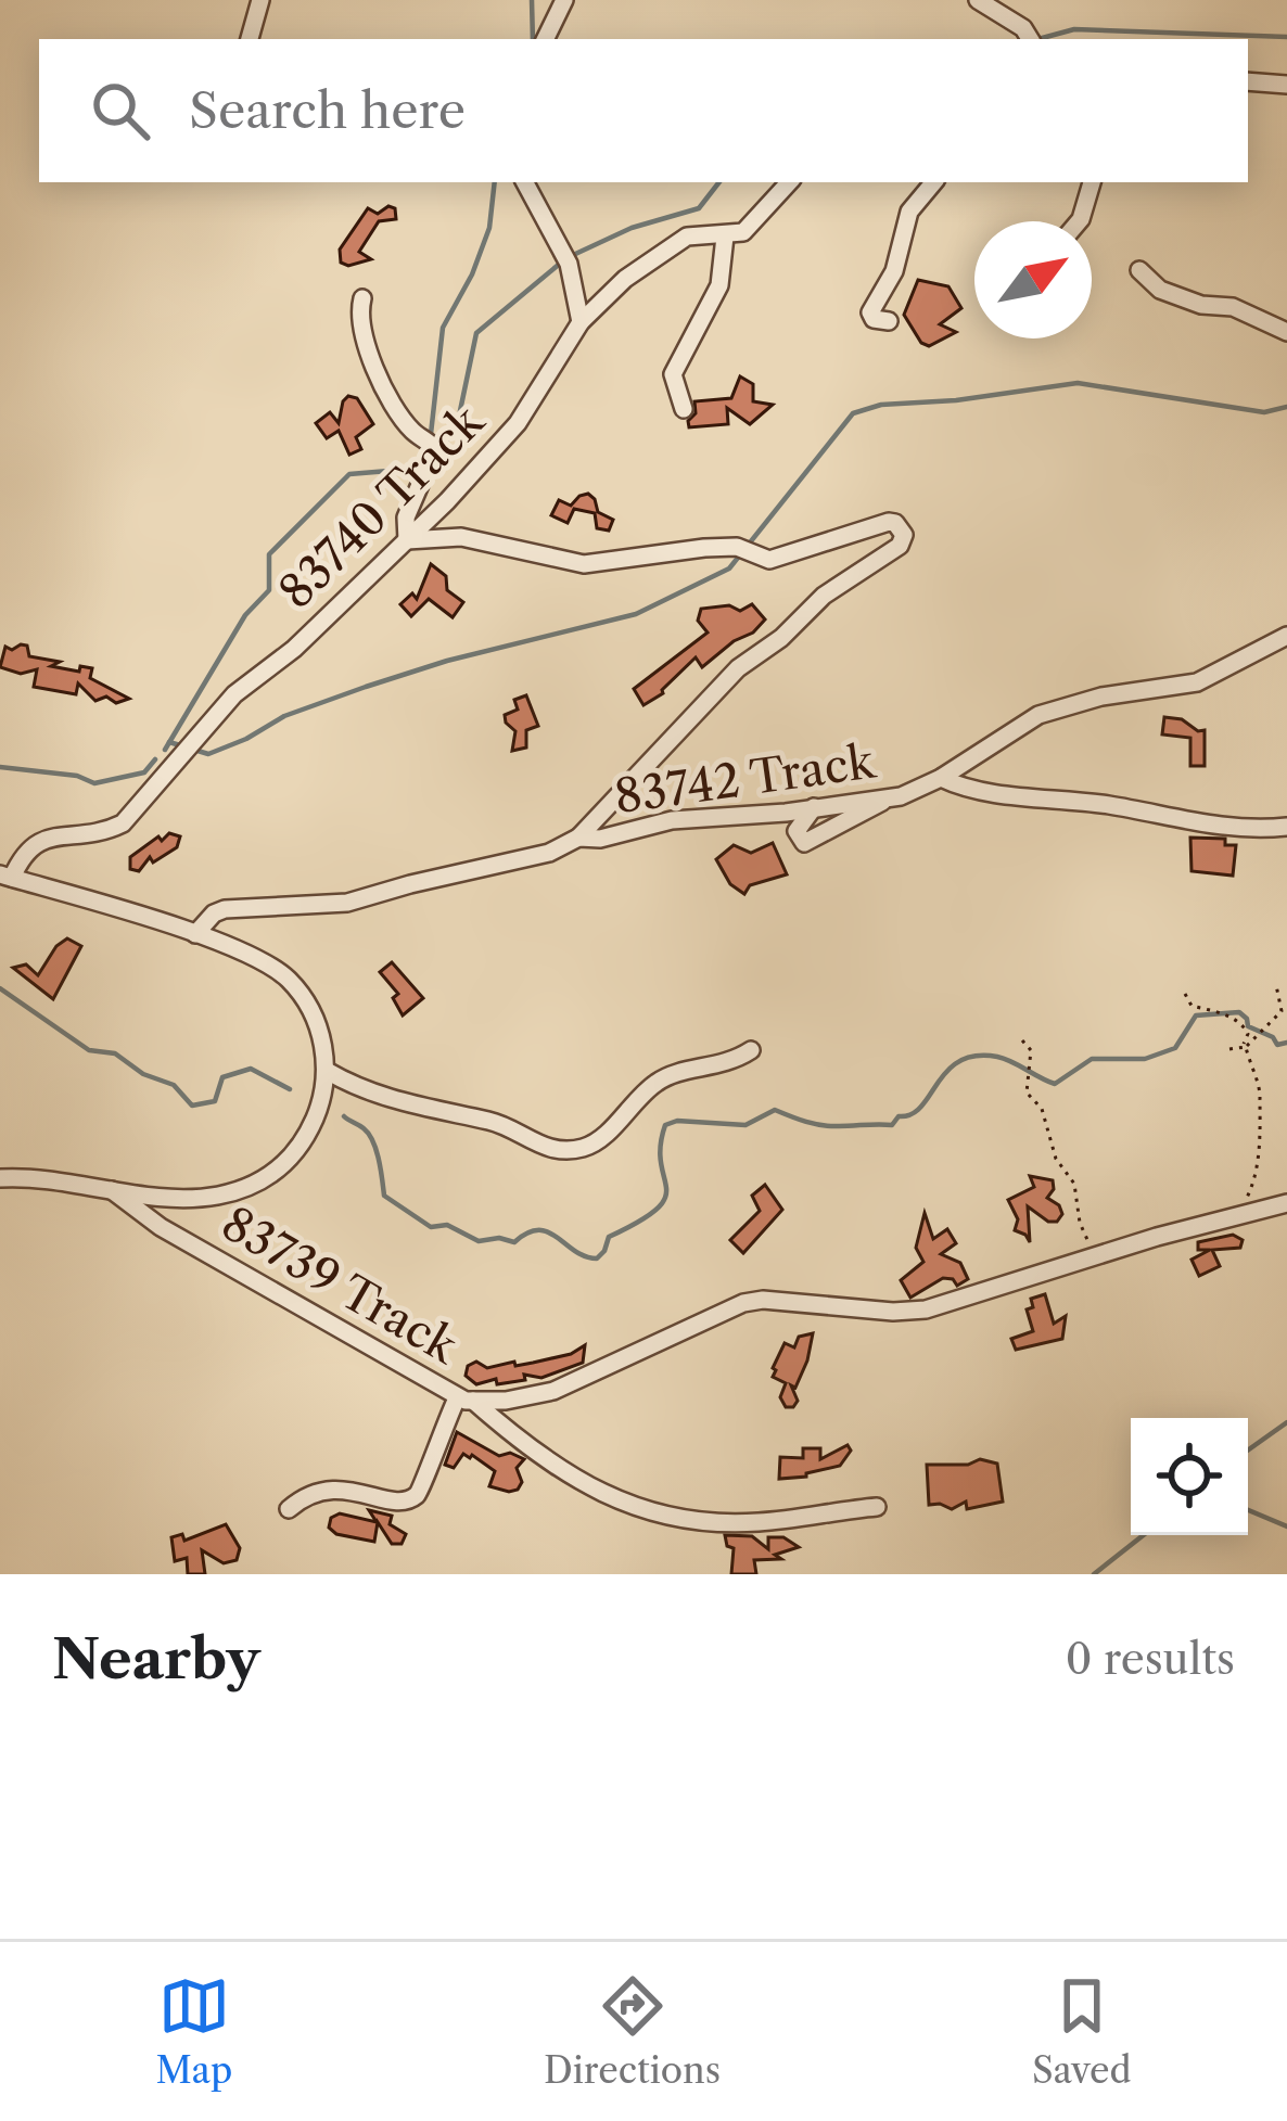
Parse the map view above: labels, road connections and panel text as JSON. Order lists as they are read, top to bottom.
{
  "streets": {
    "street": ["83740 Track", "83742 Track", "83739 Track"]
  },
  "north": "top right",
  "page": {
    "search": "Search here",
    "heading": ["Nearby", "0 results"],
    "nav": ["Map", "Directions", "Saved"]
  }
}
